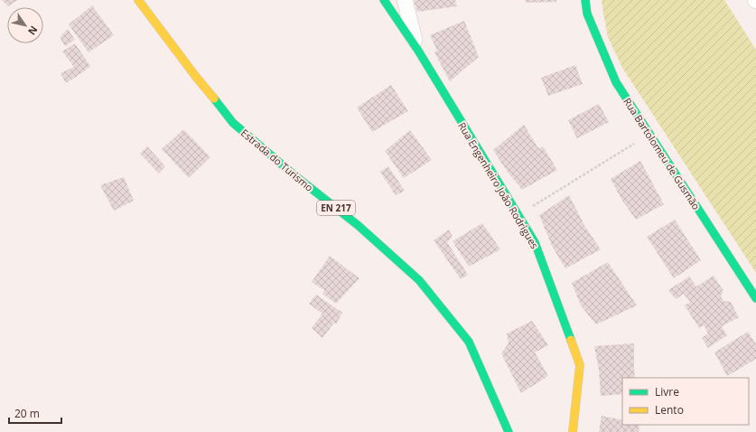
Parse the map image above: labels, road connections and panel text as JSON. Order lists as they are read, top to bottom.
{
  "streets": {
    "street": [
      "Rua Bartolomeu de Gusmão",
      "Estrada do Turismo",
      "Rua Engenheiro João Rodrigues",
      "EN 217"
    ]
  },
  "legend": ["Livre", "Lento"],
  "scale_bar": "20 m",
  "north": "bottom right"
}
